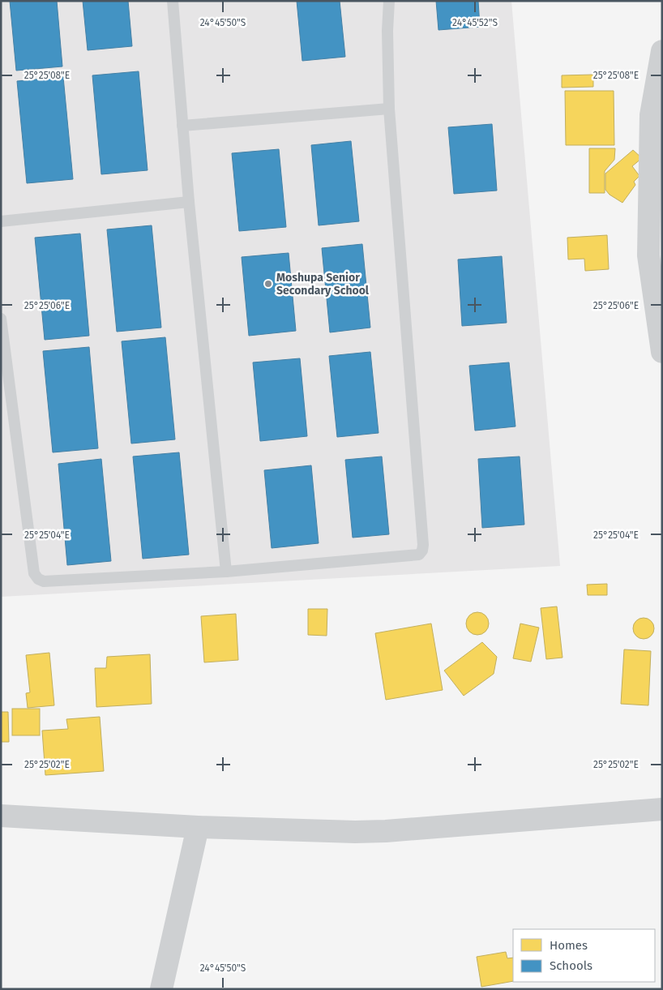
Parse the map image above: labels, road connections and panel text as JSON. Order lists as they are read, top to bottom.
{
  "places": ["Moshupa Senior Secondary School"],
  "legend": ["Homes", "Schools"],
  "coordinates": [
    "24°45'50\"S",
    "24°45'52\"S",
    "25°25'08\"E",
    "25°25'06\"E",
    "25°25'04\"E",
    "25°25'02\"E"
  ]
}
